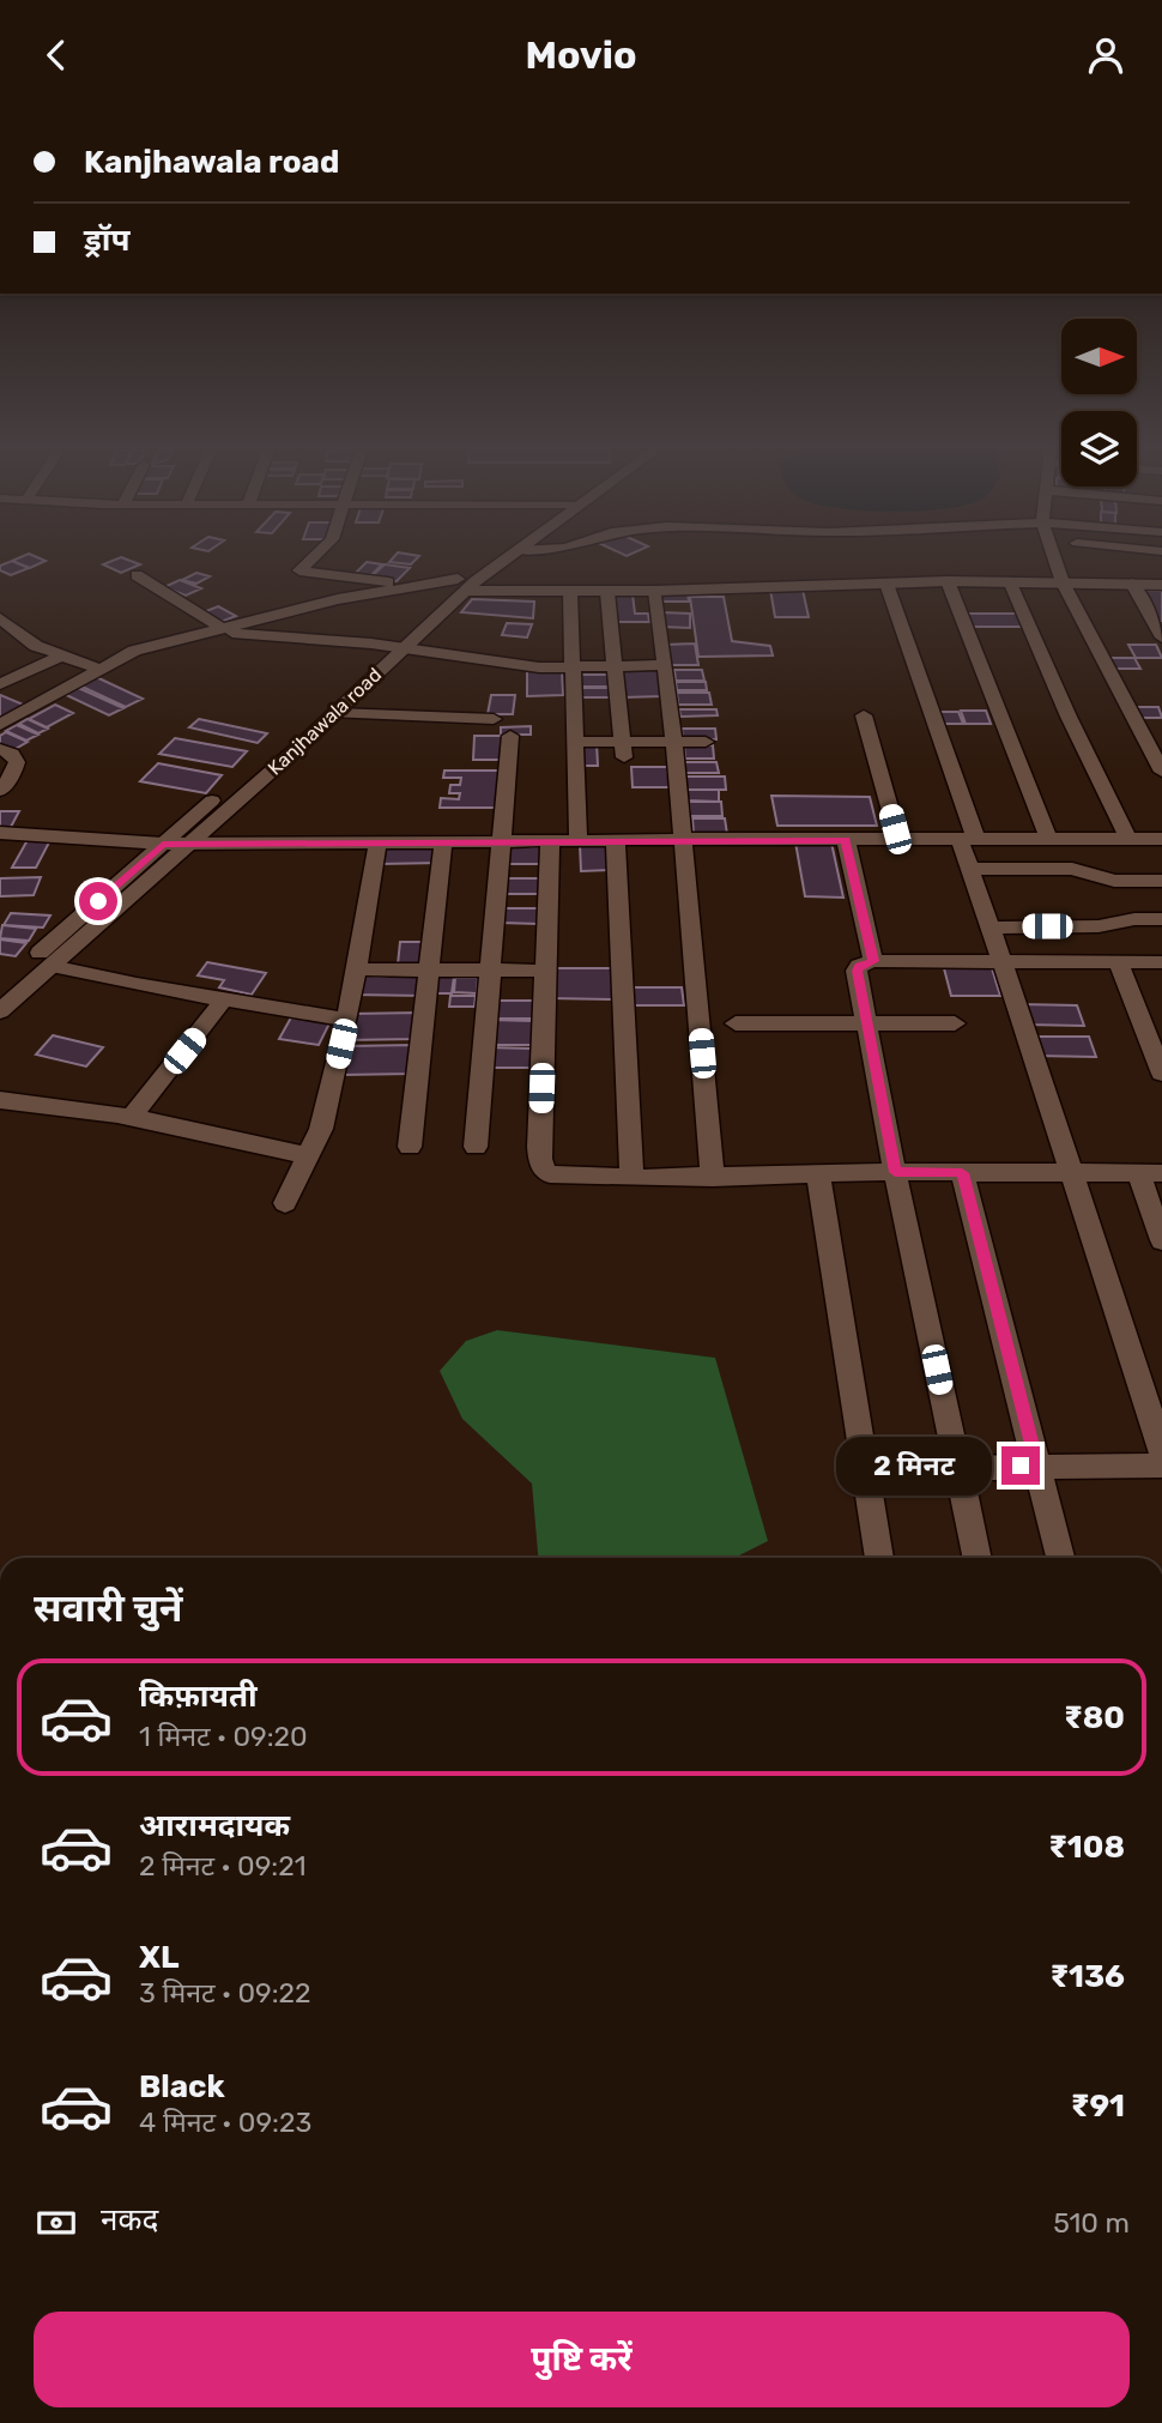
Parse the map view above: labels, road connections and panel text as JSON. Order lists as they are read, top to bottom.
{
  "streets": {
    "street": ["Kanjhawala road"]
  },
  "north": "right",
  "page": {
    "header": "Movio",
    "banner": ["Kanjhawala road", "ड्रॉप"],
    "bubble": "2 मिनट",
    "heading": "सवारी चुनें",
    "list": [
      {
        "name": "किफ़ायती",
        "note": "1 मिनट · 09:20",
        "value": "₹80"
      },
      {
        "name": "आरामदायक",
        "note": "2 मिनट · 09:21",
        "value": "₹108"
      },
      {
        "name": "XL",
        "note": "3 मिनट · 09:22",
        "value": "₹136"
      },
      {
        "name": "Black",
        "note": "4 मिनट · 09:23",
        "value": "₹91"
      }
    ],
    "pay": ["नकद", "510 m"],
    "buttons": "पुष्टि करें"
  }
}
